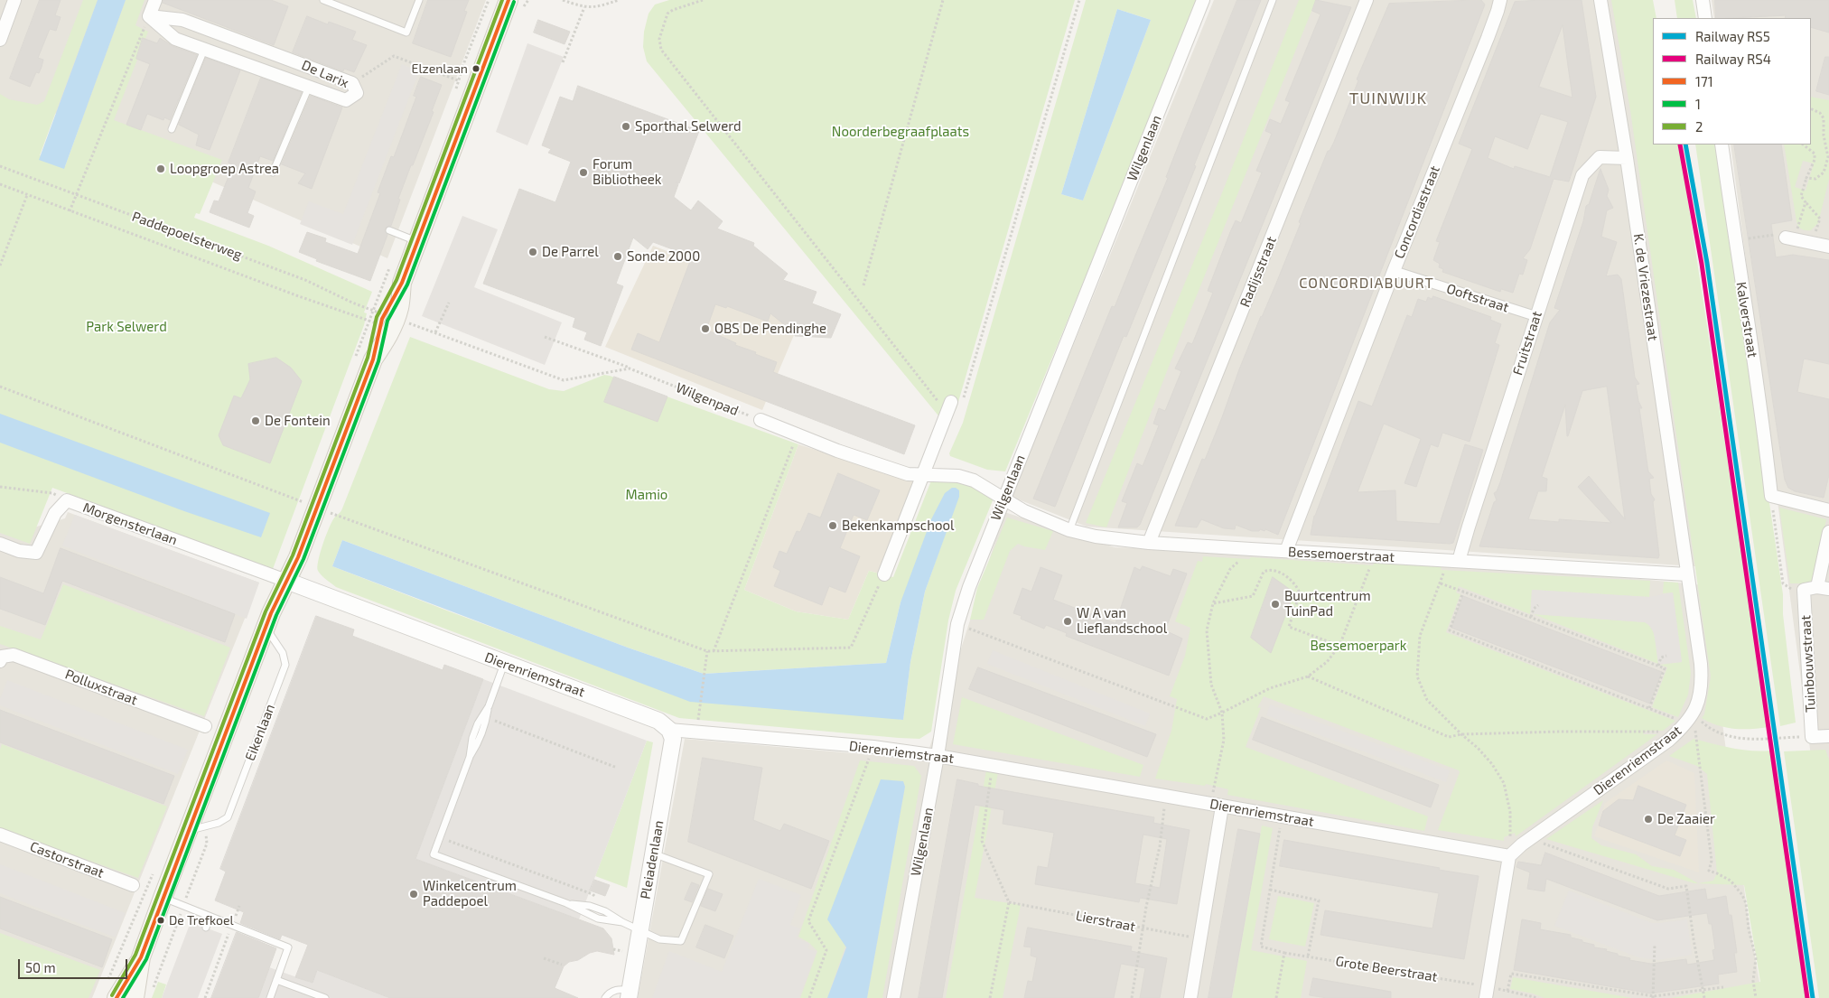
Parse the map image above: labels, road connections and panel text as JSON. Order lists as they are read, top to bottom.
{
  "streets": {
    "street": [
      "De Larix",
      "Wilgenlaan",
      "Concordiastraat",
      "Radijsstraat",
      "K. de Vriezestraat",
      "Ooftstraat",
      "Kalverstraat",
      "Fruitstraat",
      "Morgensterlaan",
      "Bessemoerstraat",
      "Tuinbouwstraat",
      "Dierenriemstraat",
      "Polluxstraat",
      "Castorstraat",
      "Pleiadenlaan"
    ],
    "lane": ["Eikenlaan"],
    "path": [
      "Paddepoelsterweg",
      "Wilgenpad",
      "Lierstraat",
      "Grote Beerstraat"
    ]
  },
  "crossings": [
    ["Wilgenlaan", "Bessemoerstraat"],
    ["Wilgenlaan", "Dierenriemstraat"],
    ["Concordiastraat", "Ooftstraat"],
    ["Concordiastraat", "Bessemoerstraat"],
    ["Radijsstraat", "Bessemoerstraat"],
    ["K. de Vriezestraat", "Fruitstraat"],
    ["K. de Vriezestraat", "Bessemoerstraat"],
    ["K. de Vriezestraat", "Dierenriemstraat"],
    ["Ooftstraat", "Fruitstraat"],
    ["Fruitstraat", "Bessemoerstraat"],
    ["Morgensterlaan", "Dierenriemstraat"],
    ["Bessemoerstraat", "Dierenriemstraat"],
    ["Dierenriemstraat", "Pleiadenlaan"]
  ],
  "districts": ["TUINWIJK", "CONCORDIABUURT"],
  "parks": [
    "Noorderbegraafplaats",
    "Park Selwerd",
    "Mamio",
    "Bessemoerpark"
  ],
  "places": [
    "Elzenlaan",
    "Sporthal Selwerd",
    "Loopgroep Astrea",
    "Forum Bibliotheek",
    "De Parrel",
    "Sonde 2000",
    "OBS De Pendinghe",
    "De Fontein",
    "Bekenkampschool",
    "Buurtcentrum TuinPad",
    "W A van Lieflandschool",
    "De Zaaier",
    "Winkelcentrum Paddepoel",
    "De Trefkoel"
  ],
  "lines": [
    "transit line 171",
    "transit line 2",
    "transit line 1",
    "rail line RS5",
    "rail line RS4"
  ],
  "legend": [
    "Railway RS5",
    "Railway RS4",
    "171",
    "1",
    "2"
  ],
  "scale_bar": "50 m"
}
